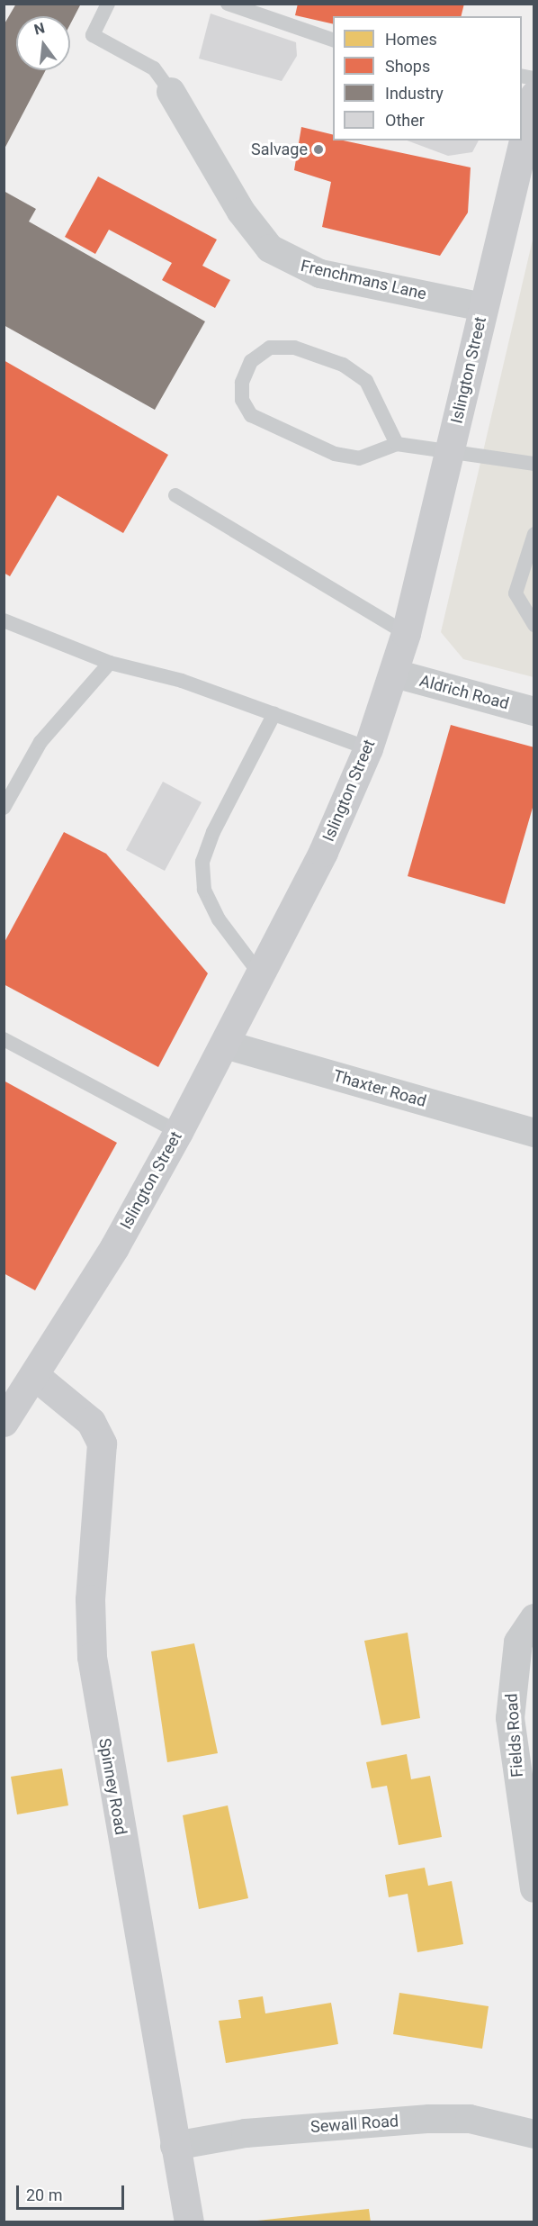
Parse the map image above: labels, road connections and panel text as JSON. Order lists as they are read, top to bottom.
{
  "streets": {
    "street": [
      "Frenchmans Lane",
      "Islington Street",
      "Aldrich Road",
      "Thaxter Road",
      "Fields Road",
      "Spinney Road",
      "Sewall Road"
    ]
  },
  "crossings": [
    ["Frenchmans Lane", "Islington Street"],
    ["Islington Street", "Aldrich Road"],
    ["Islington Street", "Thaxter Road"],
    ["Islington Street", "Spinney Road"],
    ["Spinney Road", "Sewall Road"]
  ],
  "places": ["Salvage"],
  "legend": [
    "Homes",
    "Shops",
    "Industry",
    "Other"
  ],
  "scale_bar": "20 m",
  "north": "top"
}
